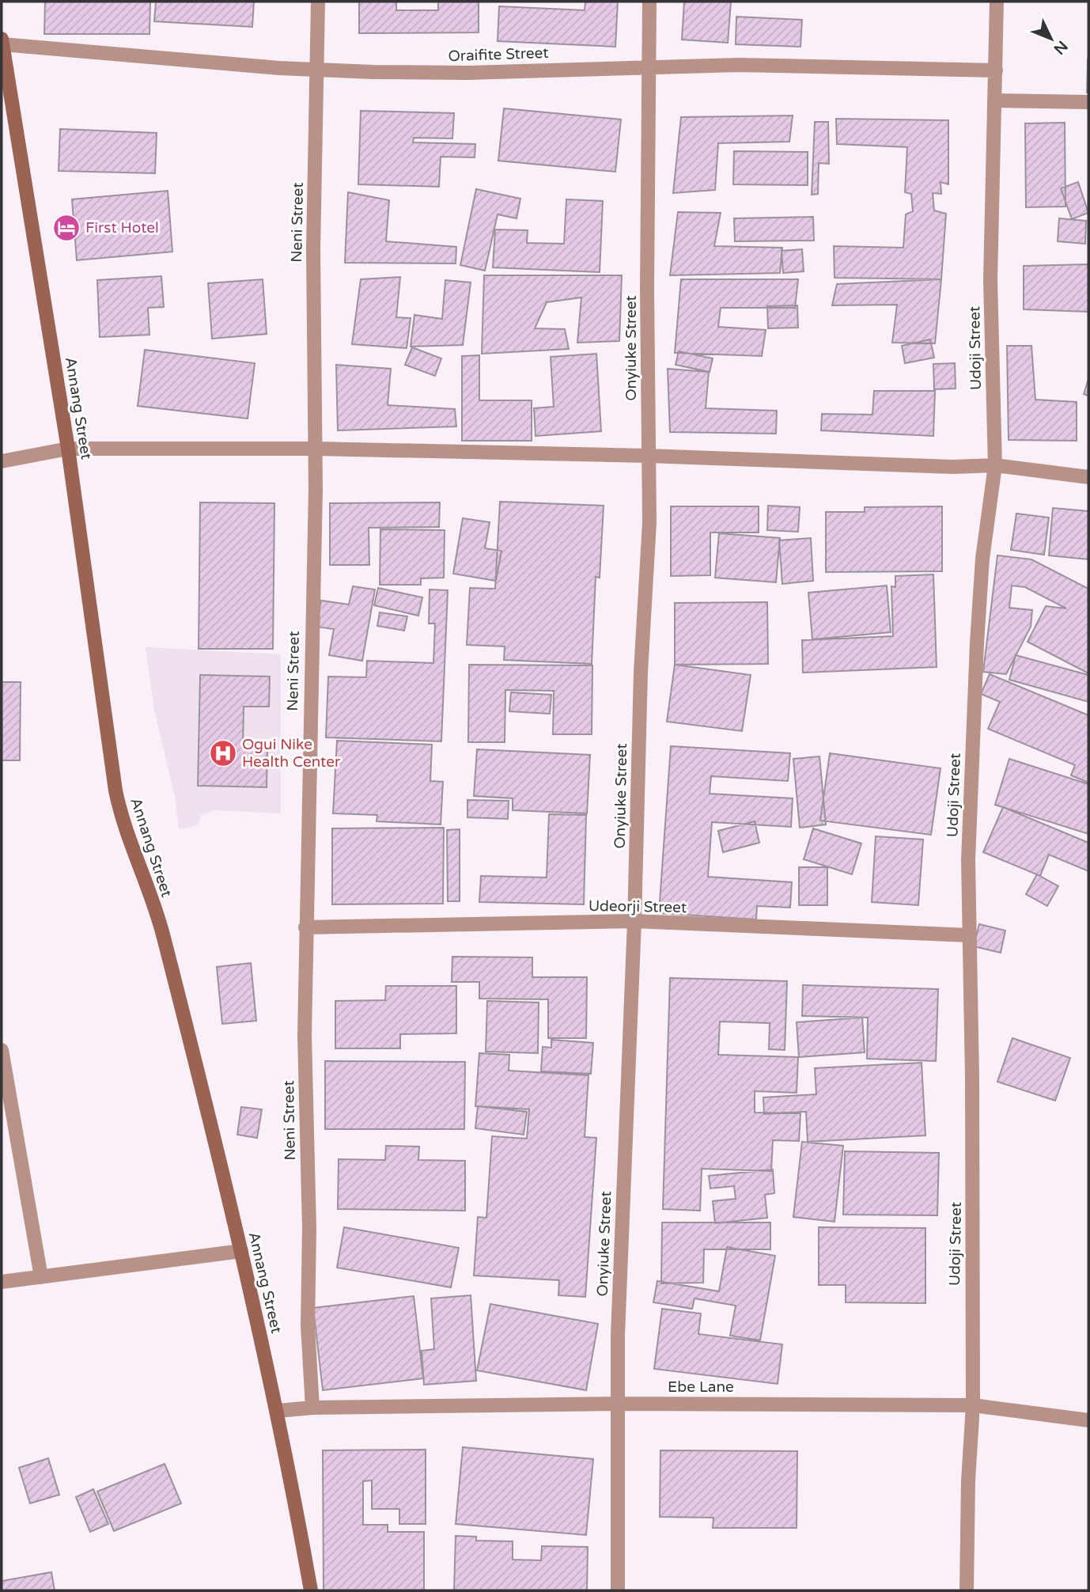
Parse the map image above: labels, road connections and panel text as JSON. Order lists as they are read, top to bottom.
{
  "streets": {
    "main road": ["Annang Street"],
    "street": [
      "Oraifite Street",
      "Neni Street",
      "Onyiuke Street",
      "Udoji Street",
      "Udeorji Street",
      "Ebe Lane"
    ]
  },
  "crossings": [
    ["Oraifite Street", "Neni Street"],
    ["Oraifite Street", "Onyiuke Street"],
    ["Oraifite Street", "Udoji Street"],
    ["Oraifite Street", "Annang Street"],
    ["Neni Street", "Udeorji Street"],
    ["Neni Street", "Ebe Lane"],
    ["Onyiuke Street", "Udeorji Street"],
    ["Onyiuke Street", "Ebe Lane"],
    ["Udoji Street", "Udeorji Street"],
    ["Udoji Street", "Ebe Lane"],
    ["Annang Street", "Ebe Lane"]
  ],
  "places": {
    "hotel": ["First Hotel"],
    "hospital": ["Ogui Nike Health Center"]
  },
  "north": "bottom right"
}
